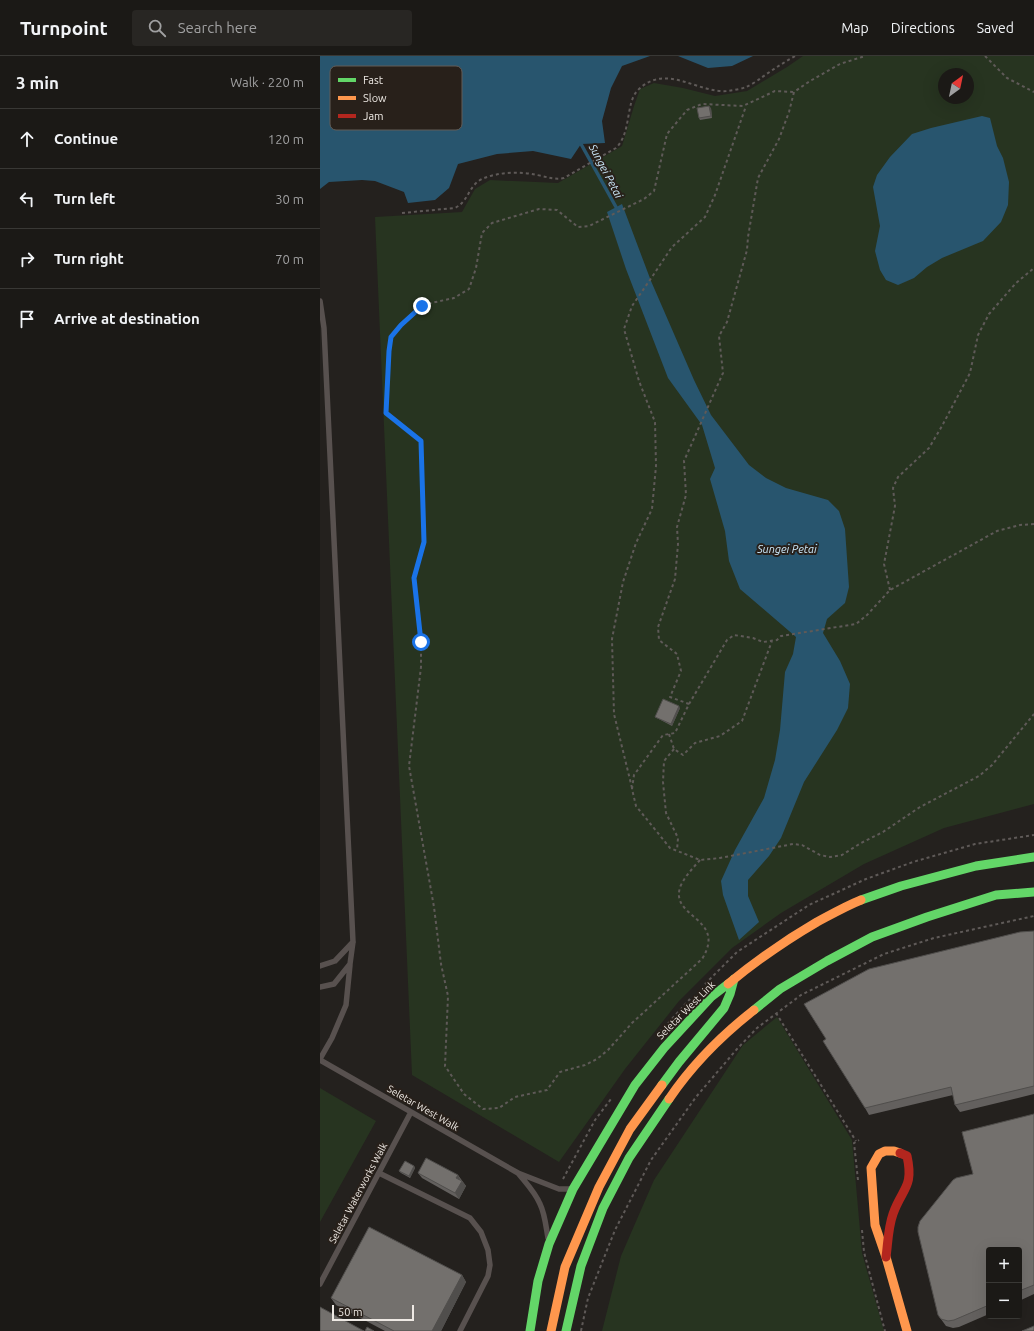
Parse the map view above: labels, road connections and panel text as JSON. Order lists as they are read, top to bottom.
{
  "streets": {
    "main road": ["Seletar West Link"],
    "lane": ["Seletar West Walk", "Seletar Waterworks Walk"]
  },
  "crossings": [
    ["Seletar West Link", "Seletar West Walk"],
    ["Seletar West Walk", "Seletar Waterworks Walk"]
  ],
  "water": ["Sungei Petai"],
  "legend": ["Fast", "Slow", "Jam"],
  "scale_bar": "50 m",
  "north": "top right",
  "page": {
    "header": "Turnpoint",
    "search": "Search here",
    "nav": ["Map", "Directions", "Saved"],
    "heading": ["3 min", "Walk · 220 m"],
    "list": [
      ["Continue", "120 m"],
      ["Turn left", "30 m"],
      ["Turn right", "70 m"],
      "Arrive at destination"
    ],
    "map_buttons": ["+", "−"],
    "scale": "50 m"
  }
}
